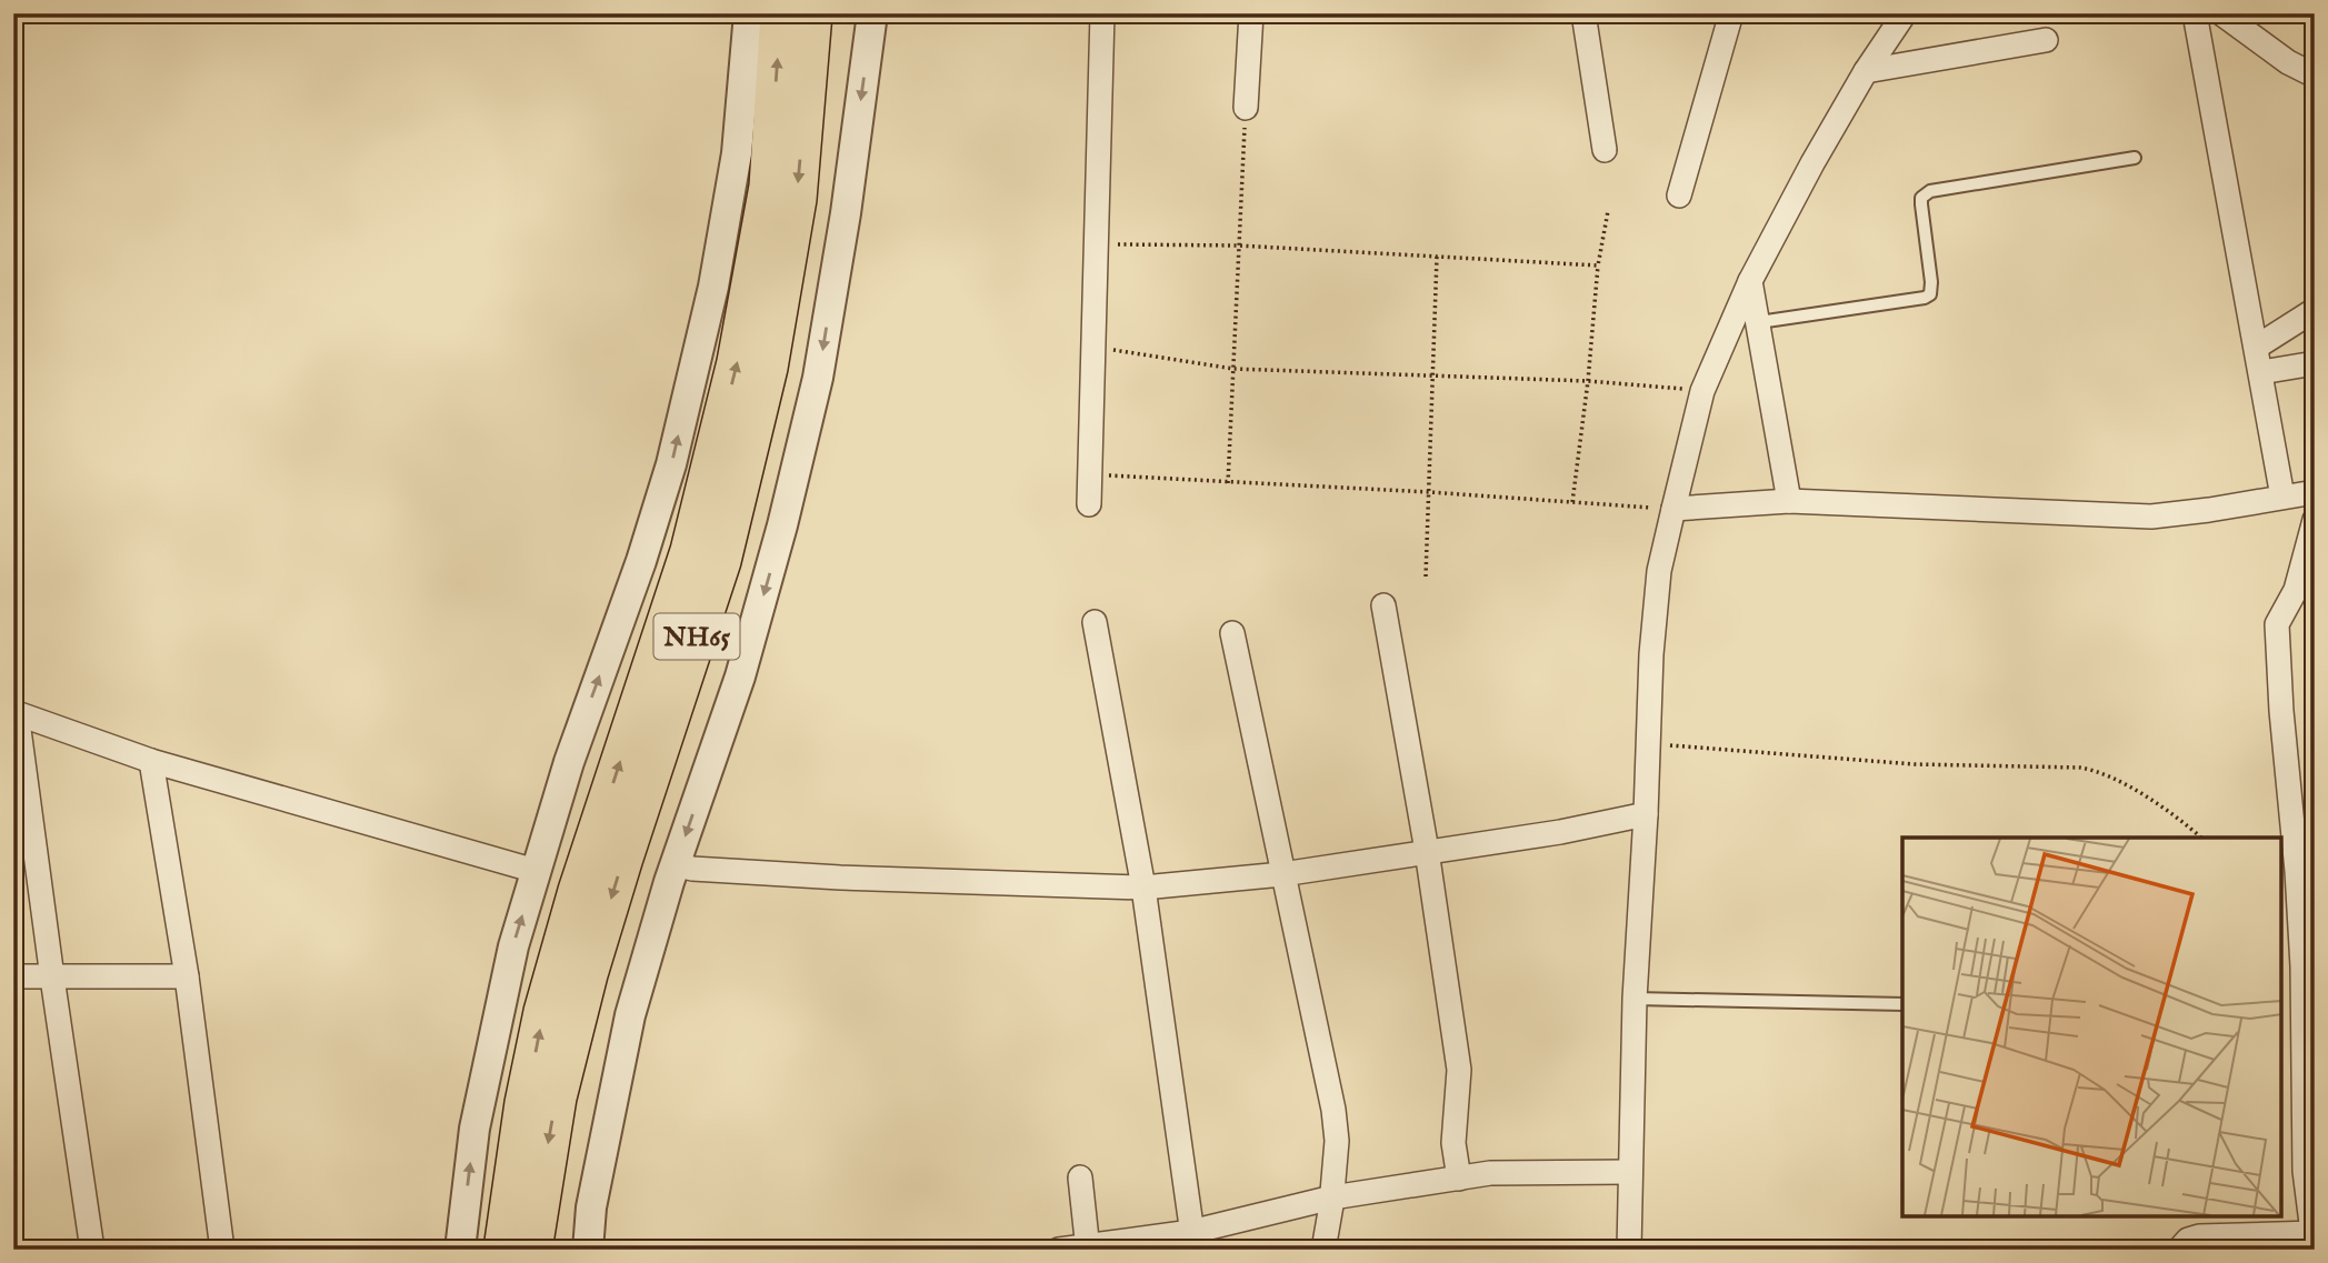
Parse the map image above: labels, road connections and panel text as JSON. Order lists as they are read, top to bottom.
{
  "streets": {
    "highway": ["NH65"]
  }
}
